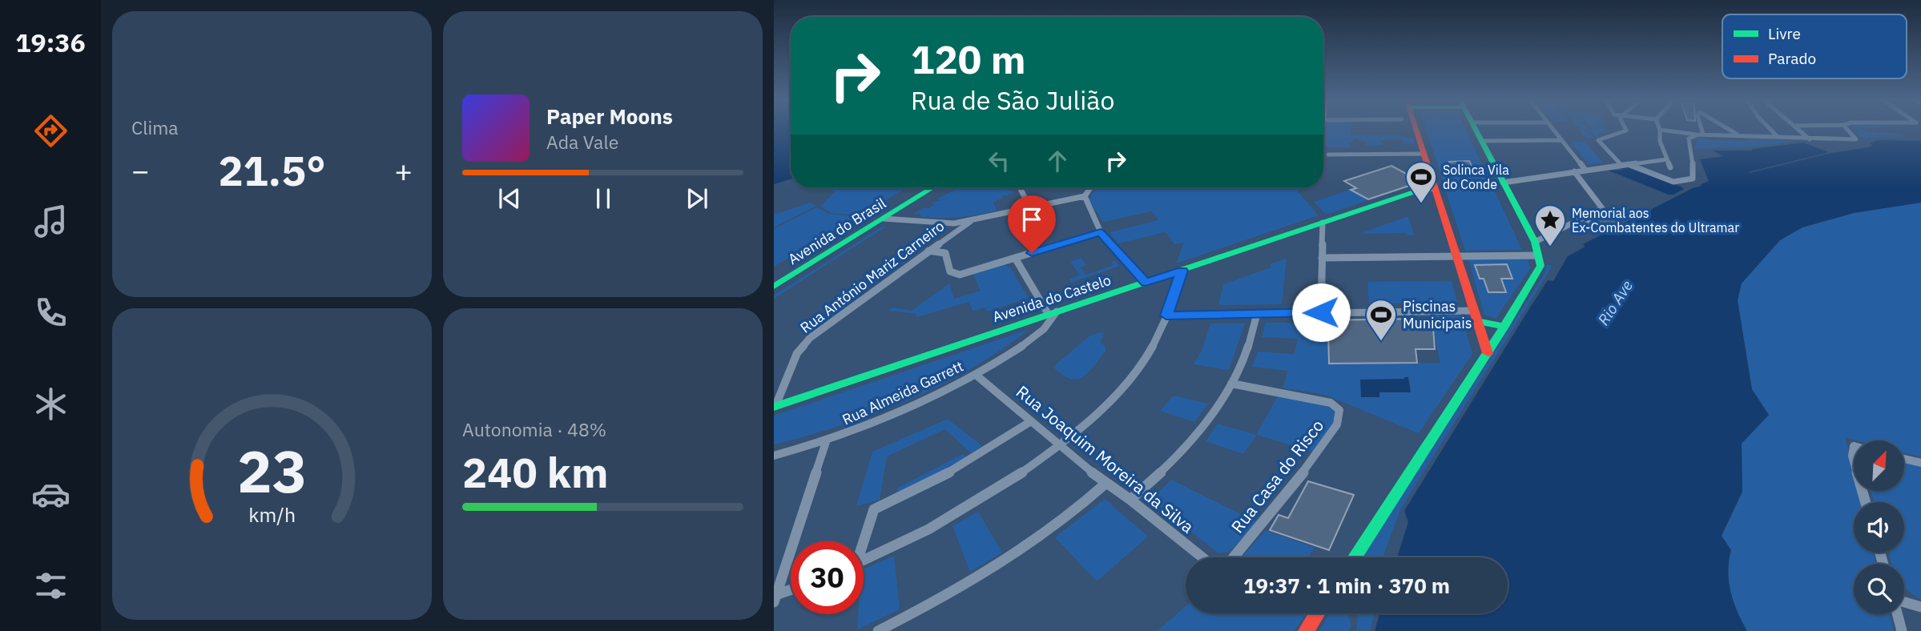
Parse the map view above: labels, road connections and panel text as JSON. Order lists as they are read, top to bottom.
{
  "streets": {
    "street": [
      "Avenida do Brasil",
      "Rua António Mariz Carneiro",
      "Avenida do Castelo",
      "Rua Almeida Garrett",
      "Rua Joaquim Moreira da Silva",
      "Rua Casa do Risco"
    ]
  },
  "crossings": [
    ["Rua António Mariz Carneiro", "Avenida do Castelo"],
    ["Avenida do Castelo", "Rua Almeida Garrett"],
    ["Rua Almeida Garrett", "Rua Joaquim Moreira da Silva"]
  ],
  "water": ["Rio Ave"],
  "places": {
    "sports": ["Solinca Vila do Conde", "Piscinas Municipais"],
    "place": ["Memorial aos Ex-Combatentes do Ultramar"]
  },
  "legend": ["Livre", "Parado"],
  "north": "top right",
  "page": {
    "tabs": "19:36",
    "tile": [
      "Clima",
      ["Autonomia · 48%", "240 km"]
    ],
    "turn": ["120 m", "Rua de São Julião"],
    "song": ["Paper Moons", "Ada Vale"],
    "heat": ["−", "21.5°", "+"],
    "limit": "30",
    "trip": "19:37 · 1 min · 370 m",
    "gauge": ["23", "km/h"]
  }
}
